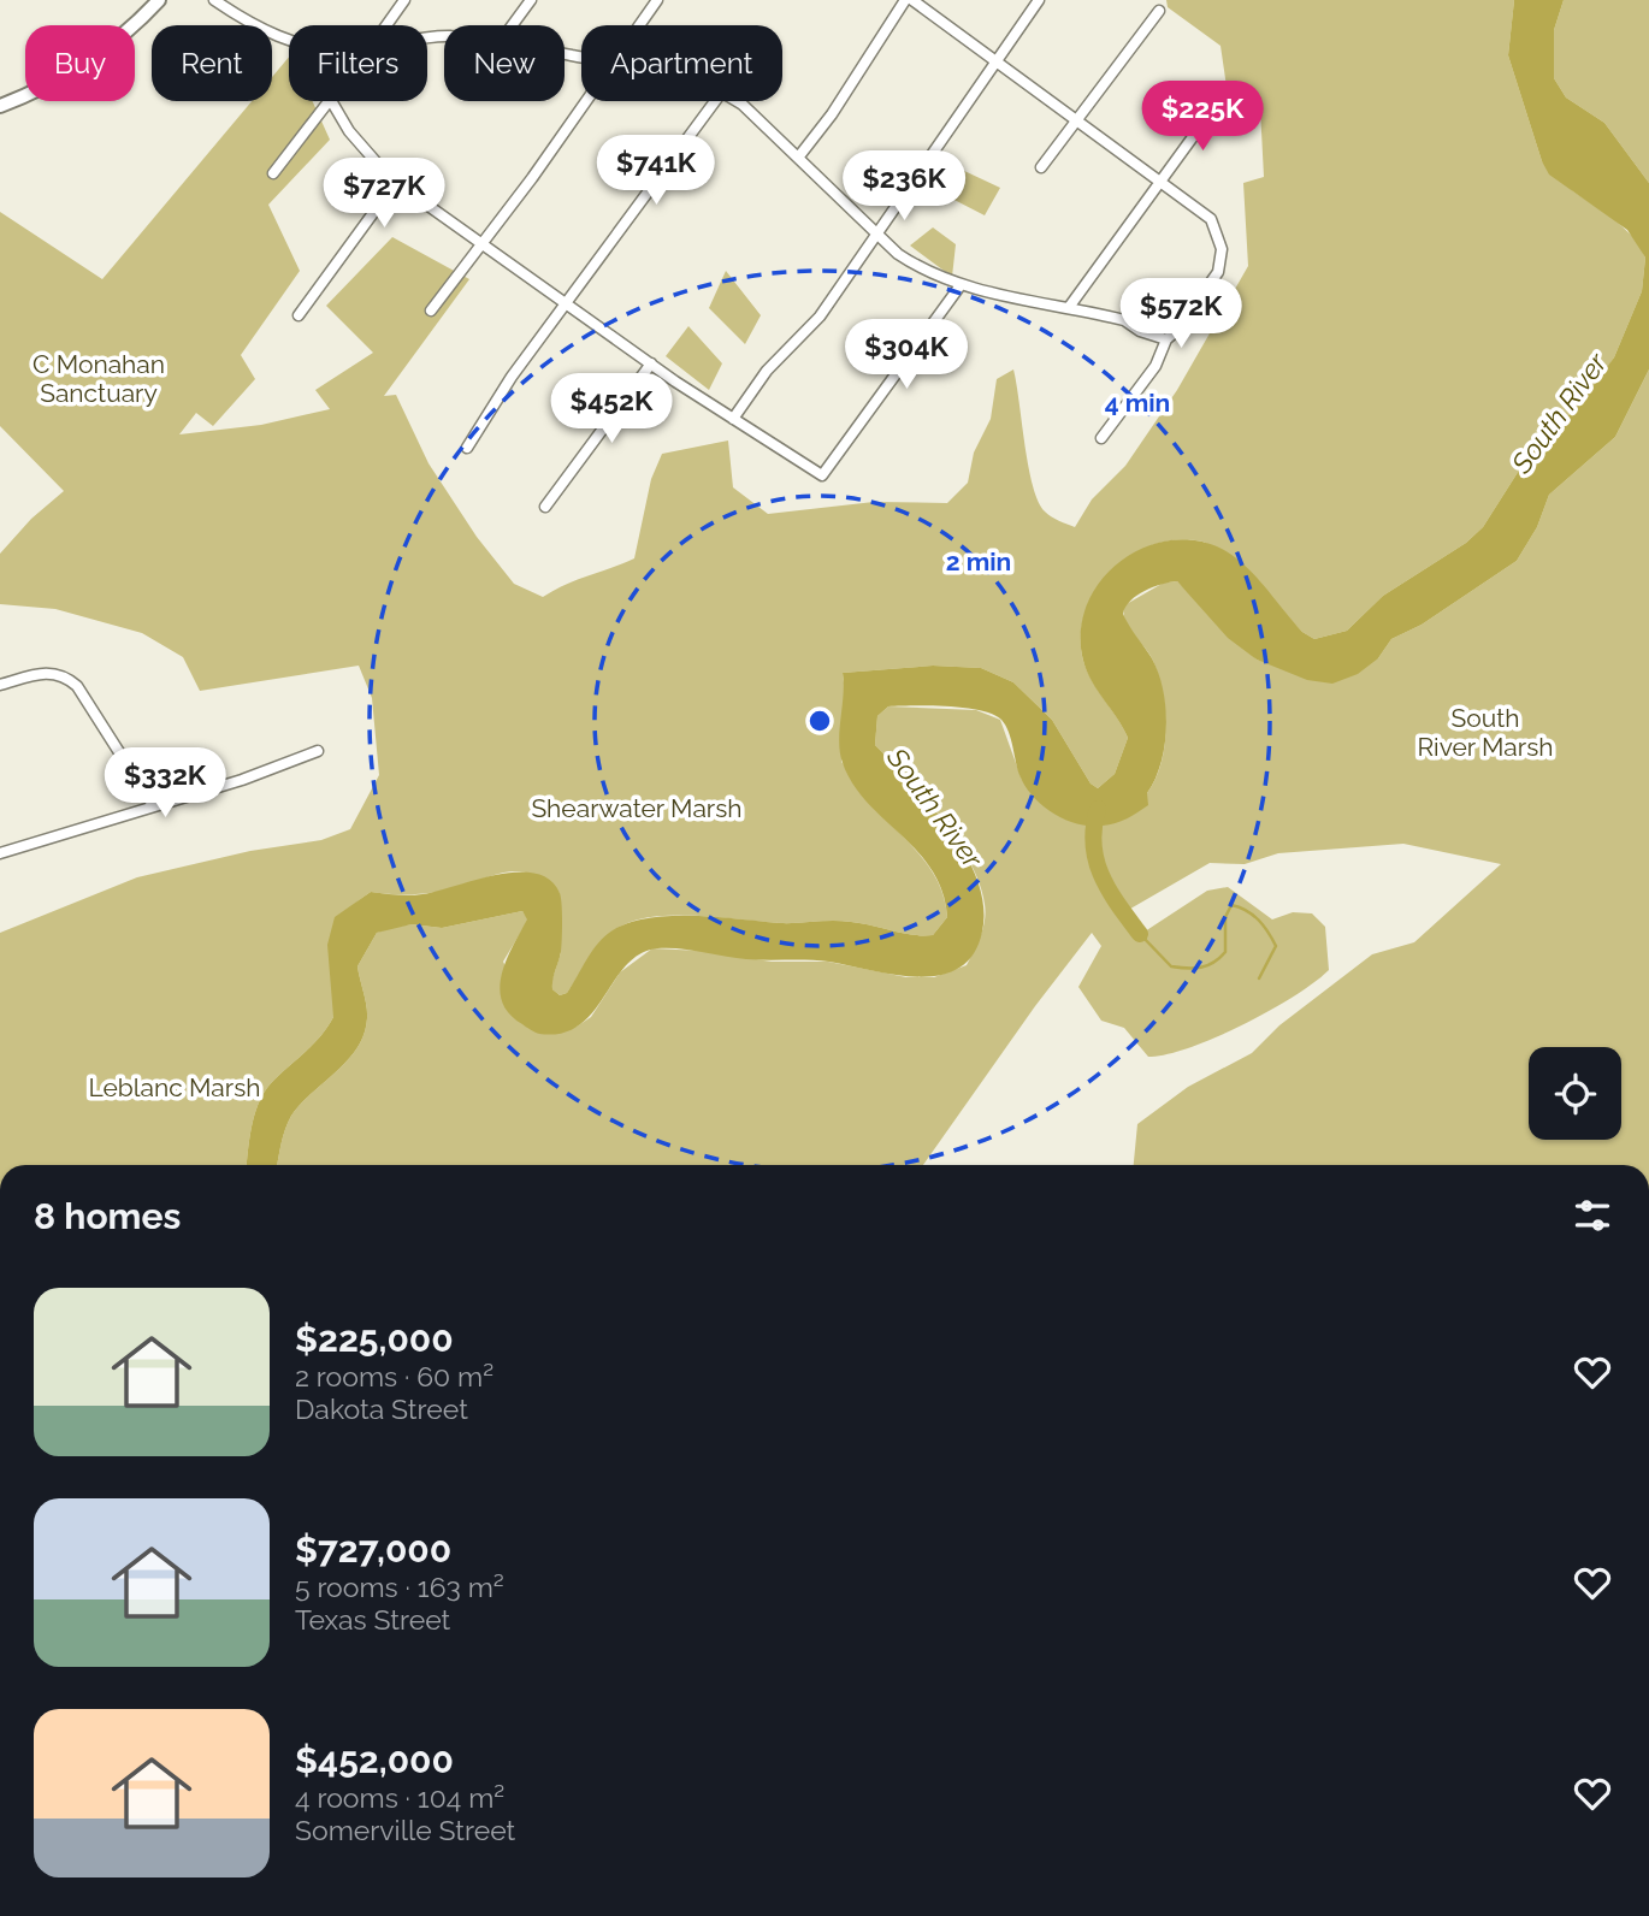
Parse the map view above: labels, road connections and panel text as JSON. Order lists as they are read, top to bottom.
{
  "water": ["South River"],
  "parks": [
    "C Monahan Sanctuary",
    "South River Marsh",
    "Shearwater Marsh",
    "Leblanc Marsh"
  ],
  "page": {
    "chip": [
      "Buy",
      "Rent",
      "Filters",
      "New",
      "Apartment"
    ],
    "price": [
      "$225K",
      "$741K",
      "$236K",
      "$727K",
      "$572K",
      "$304K",
      "$452K",
      "$332K"
    ],
    "heading": "8 homes",
    "list": [
      {
        "name": "$225,000",
        "note": "2 rooms · 60 m² · Dakota Street"
      },
      {
        "name": "$727,000",
        "note": "5 rooms · 163 m² · Texas Street"
      },
      {
        "name": "$452,000",
        "note": "4 rooms · 104 m² · Somerville Street"
      }
    ]
  },
  "rings": ["4 min", "2 min"]
}
